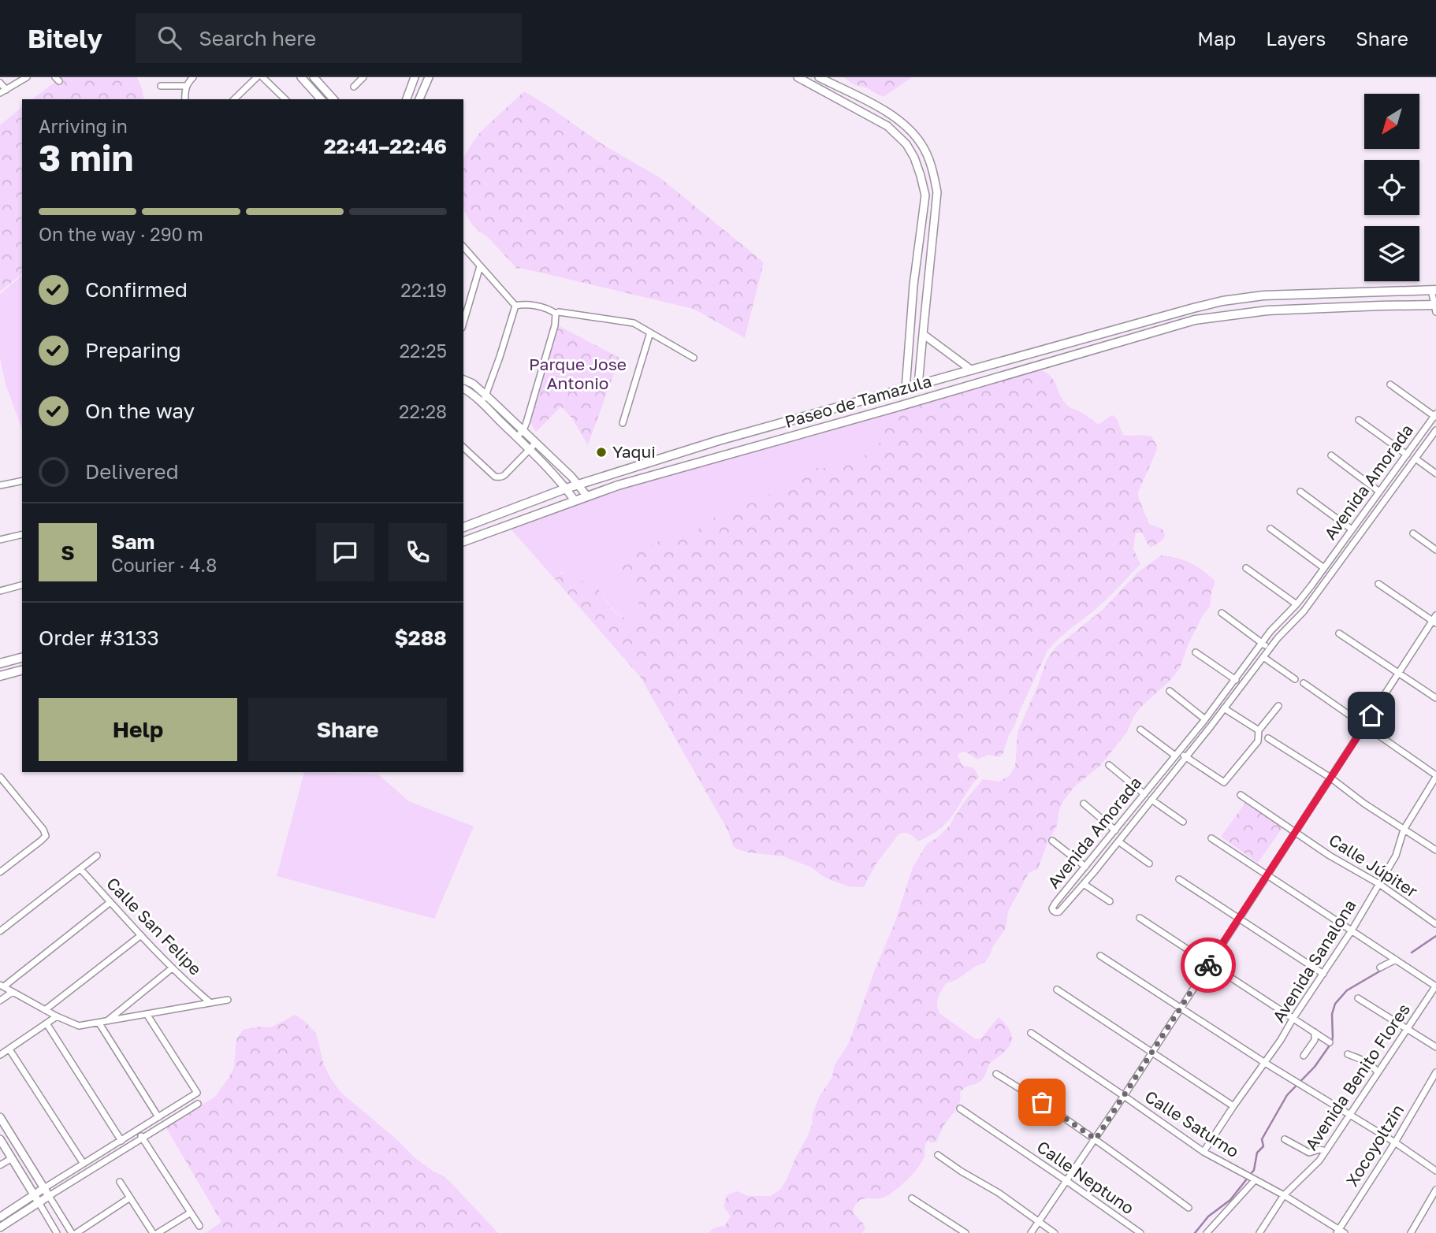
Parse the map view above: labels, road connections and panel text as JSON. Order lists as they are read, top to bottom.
{
  "streets": {
    "main road": ["Paseo de Tamazula"],
    "street": [
      "Avenida Amorada",
      "Calle Júpiter",
      "Calle San Felipe",
      "Avenida Sanalona",
      "Avenida Benito Flores",
      "Calle Saturno",
      "Xocoyoltzin",
      "Calle Neptuno"
    ]
  },
  "crossings": [
    ["Calle Júpiter", "Avenida Sanalona"],
    ["Avenida Sanalona", "Calle Saturno"],
    ["Avenida Benito Flores", "Calle Saturno"],
    ["Calle Saturno", "Xocoyoltzin"]
  ],
  "parks": ["Parque Jose Antonio"],
  "places": ["Yaqui"],
  "north": "bottom left",
  "page": {
    "header": "Bitely",
    "search": "Search here",
    "nav": ["Map", "Layers", "Share"],
    "heading": ["3 min", "Arriving in", "22:41–22:46"],
    "panel": [
      "Sam",
      "Courier · 4.8",
      "Order #3133",
      "$288"
    ],
    "bar": "On the way · 290 m",
    "list": [
      ["Confirmed", "22:19"],
      ["Preparing", "22:25"],
      ["On the way", "22:28"],
      "Delivered"
    ],
    "round": "S",
    "buttons": ["Help", "Share"]
  }
}
